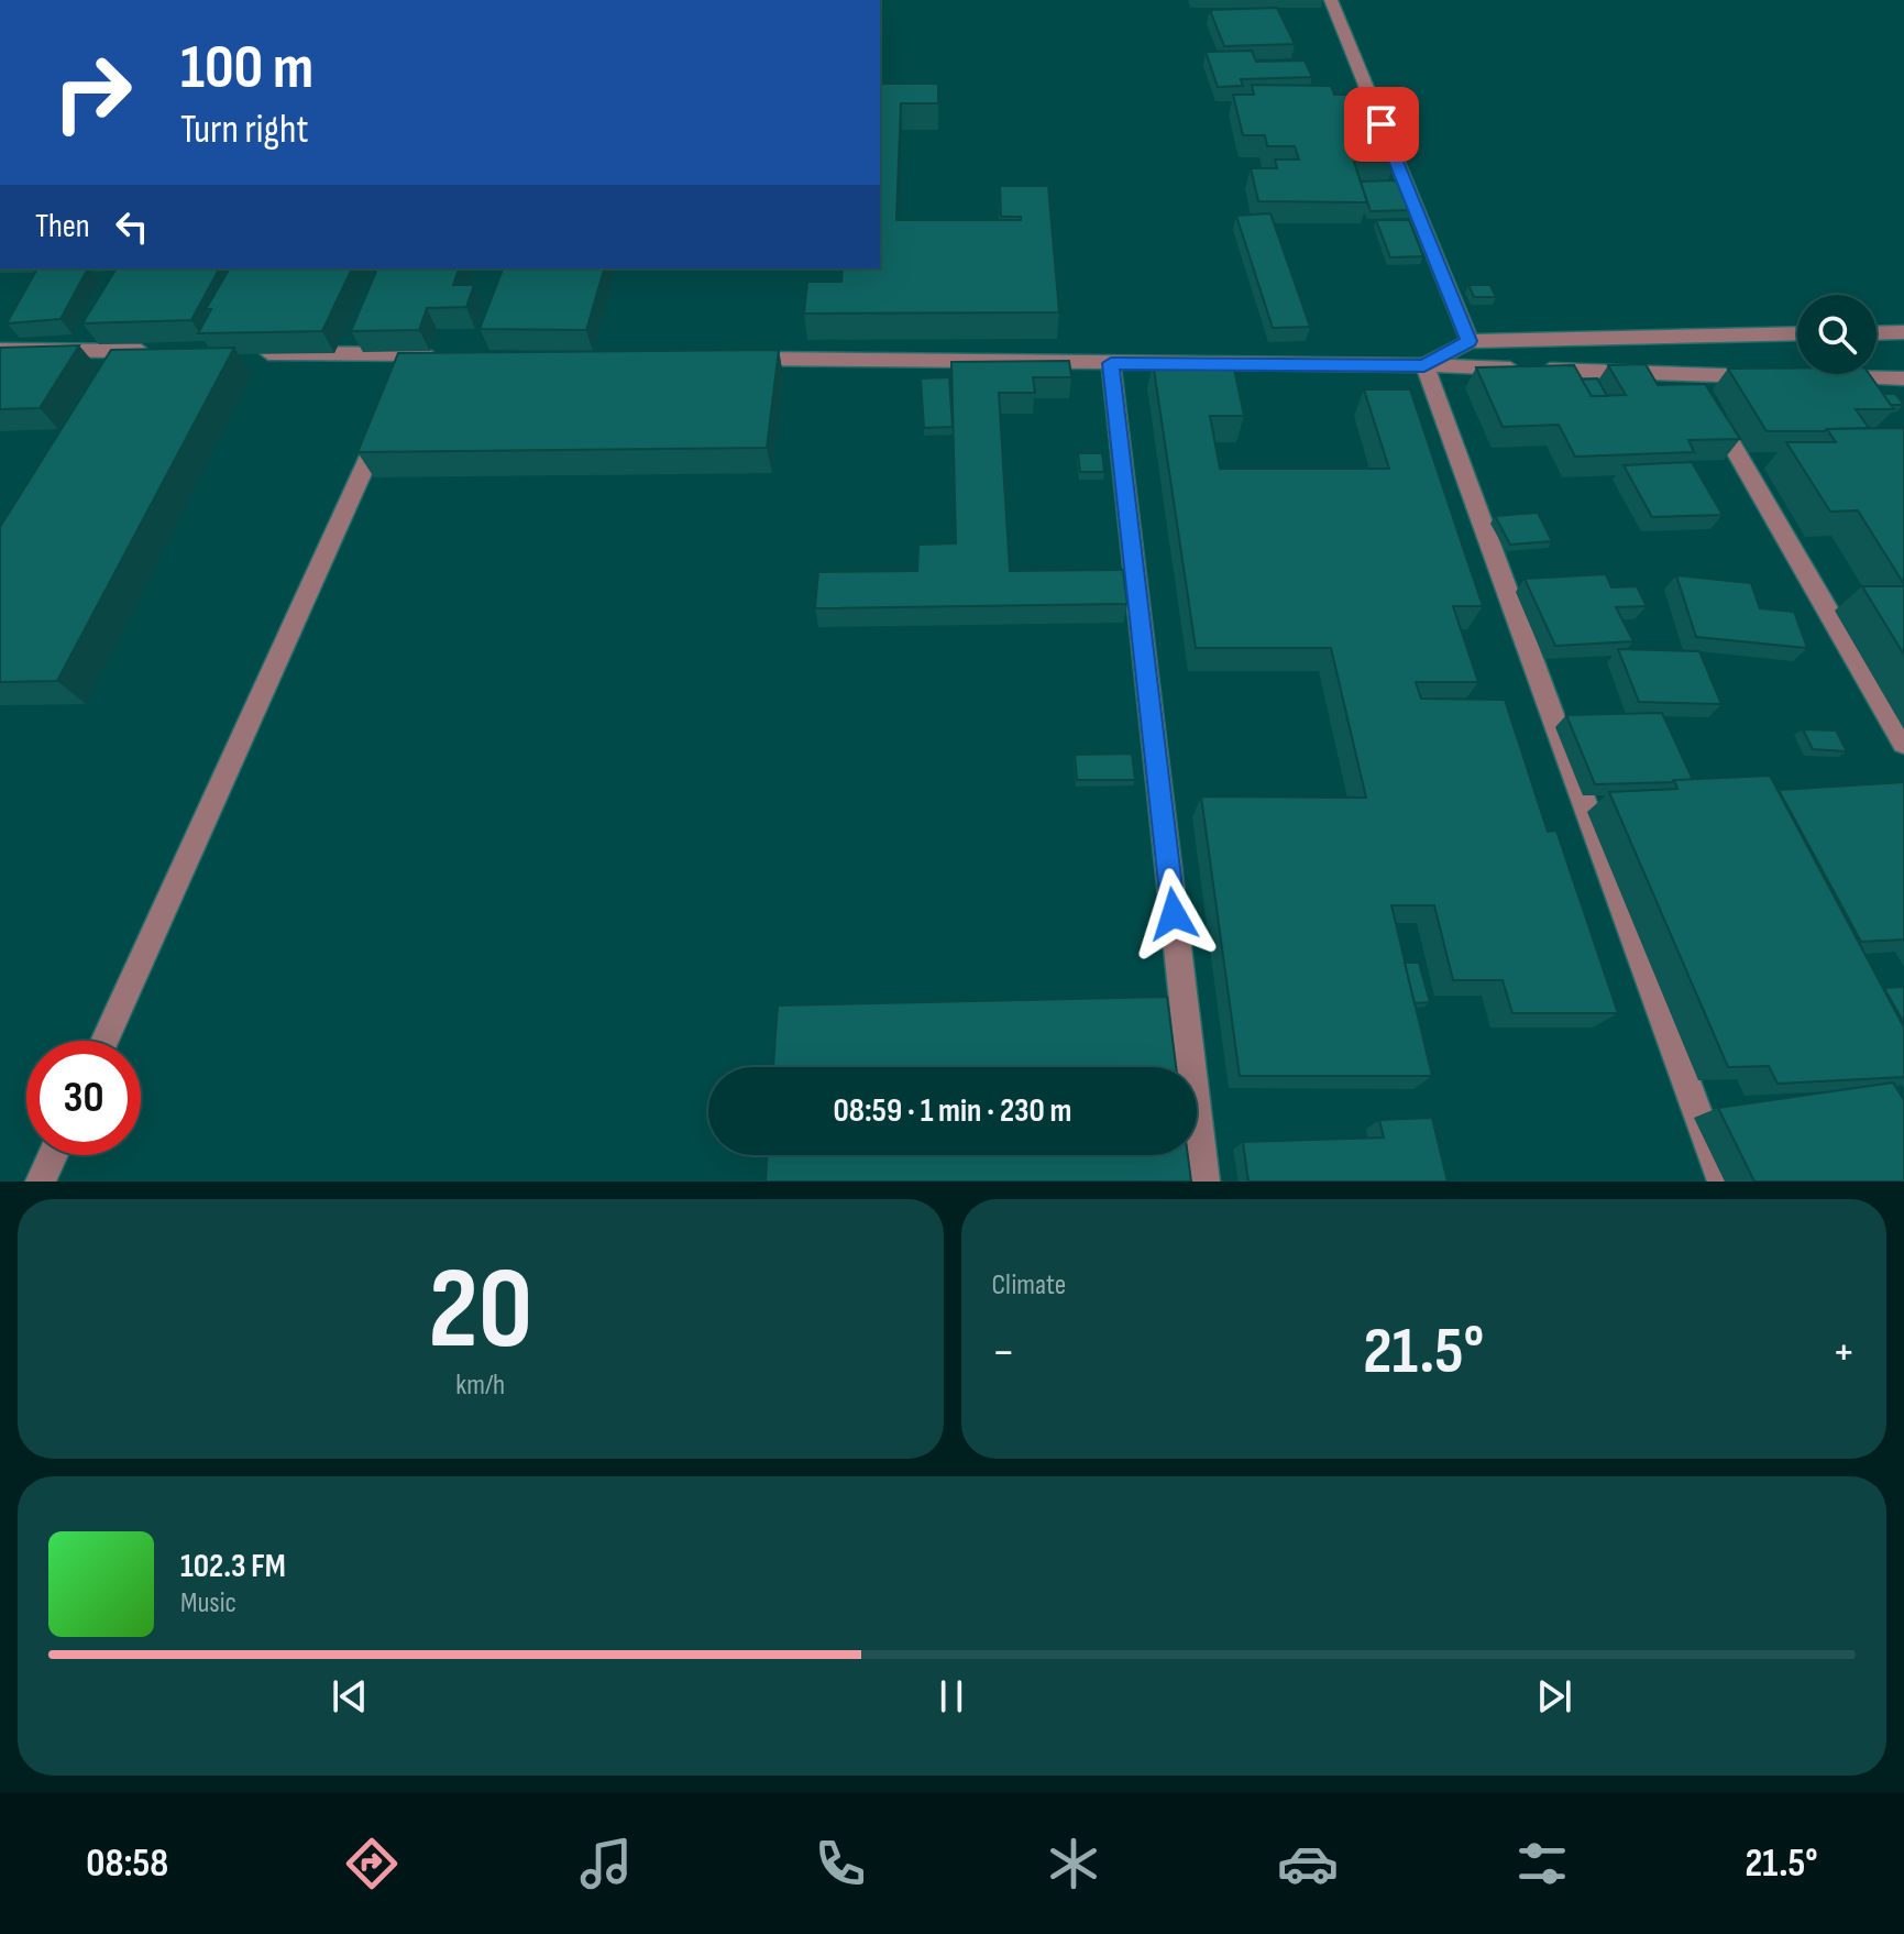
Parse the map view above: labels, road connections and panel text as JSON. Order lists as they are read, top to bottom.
{
  "page": {
    "turn": ["100 m", "Turn right"],
    "then": "Then",
    "limit": "30",
    "trip": "08:59 · 1 min · 230 m",
    "tile": [
      ["20", "km/h"],
      "Climate"
    ],
    "heat": ["−", "21.5°", "+"],
    "song": ["102.3 FM", "Music"],
    "tabs": ["08:58", "21.5°"]
  }
}
